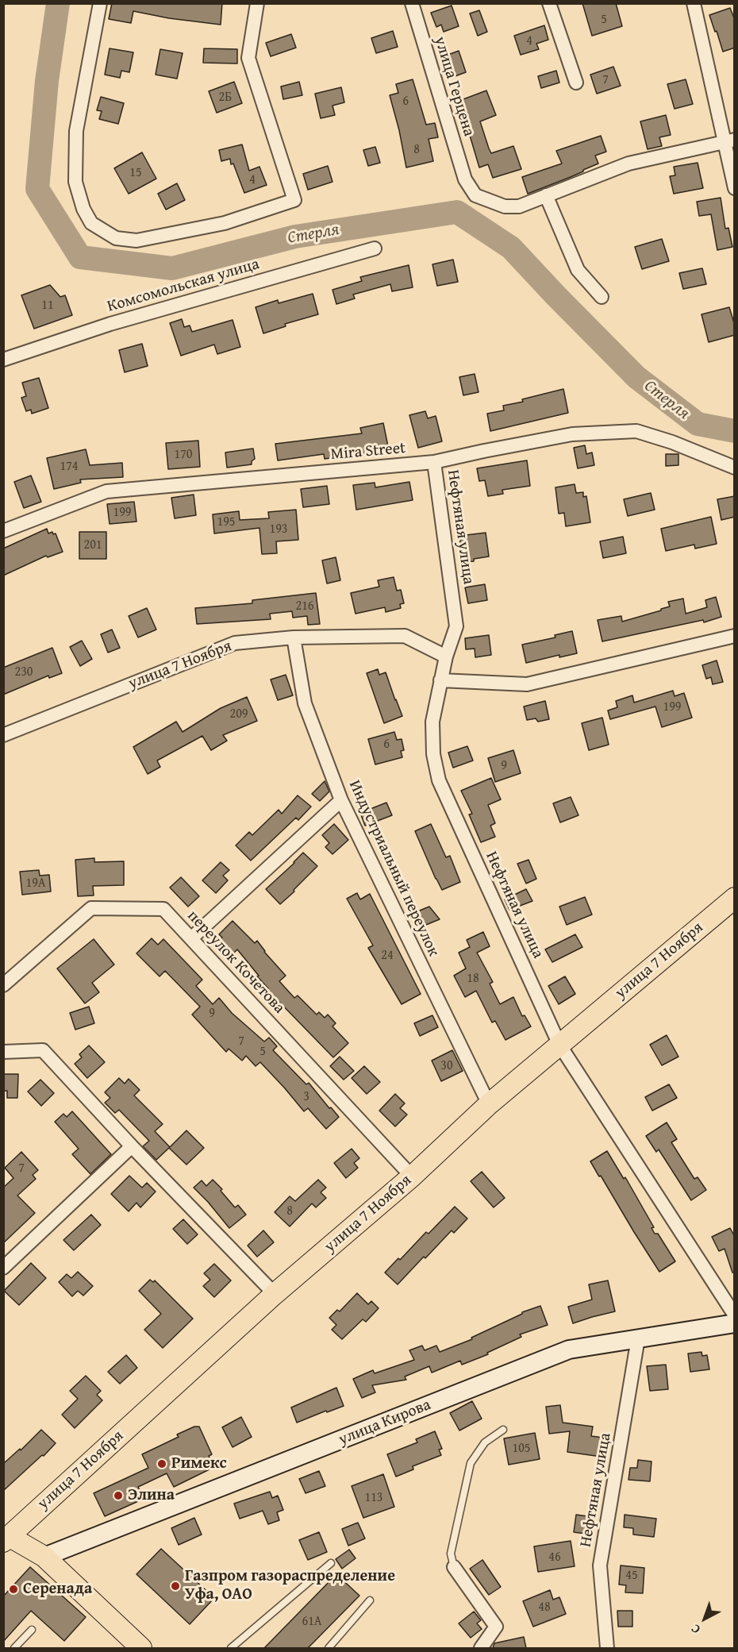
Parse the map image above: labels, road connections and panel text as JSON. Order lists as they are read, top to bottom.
{
  "streets": {
    "main road": ["улица 7 Ноября"],
    "street": [
      "улица Герцена",
      "Комсомольская улица",
      "Mira Street",
      "Нефтяная улица",
      "Индустриальный переулок",
      "переулок Кочетова",
      "улица Кирова"
    ]
  },
  "crossings": [
    ["Mira Street", "Нефтяная улица"],
    ["Нефтяная улица", "улица 7 Ноября"],
    ["Нефтяная улица", "улица Кирова"],
    ["улица 7 Ноября", "Индустриальный переулок"],
    ["улица 7 Ноября", "переулок Кочетова"]
  ],
  "water": ["Стерля"],
  "places": [
    "Римекс",
    "Элина",
    "Газпром газораспределение Уфа, ОАО",
    "Серенада"
  ],
  "house_numbers": [
    "5",
    "4",
    "7",
    "2Б",
    "6",
    "8",
    "15",
    "4",
    "11",
    "170",
    "174",
    "199",
    "195",
    "193",
    "201",
    "216",
    "230",
    "199",
    "209",
    "6",
    "9",
    "19А",
    "24",
    "18",
    "9",
    "7",
    "5",
    "30",
    "3",
    "7",
    "8",
    "105",
    "113",
    "46",
    "45",
    "48",
    "61А"
  ],
  "north": "bottom left"
}
